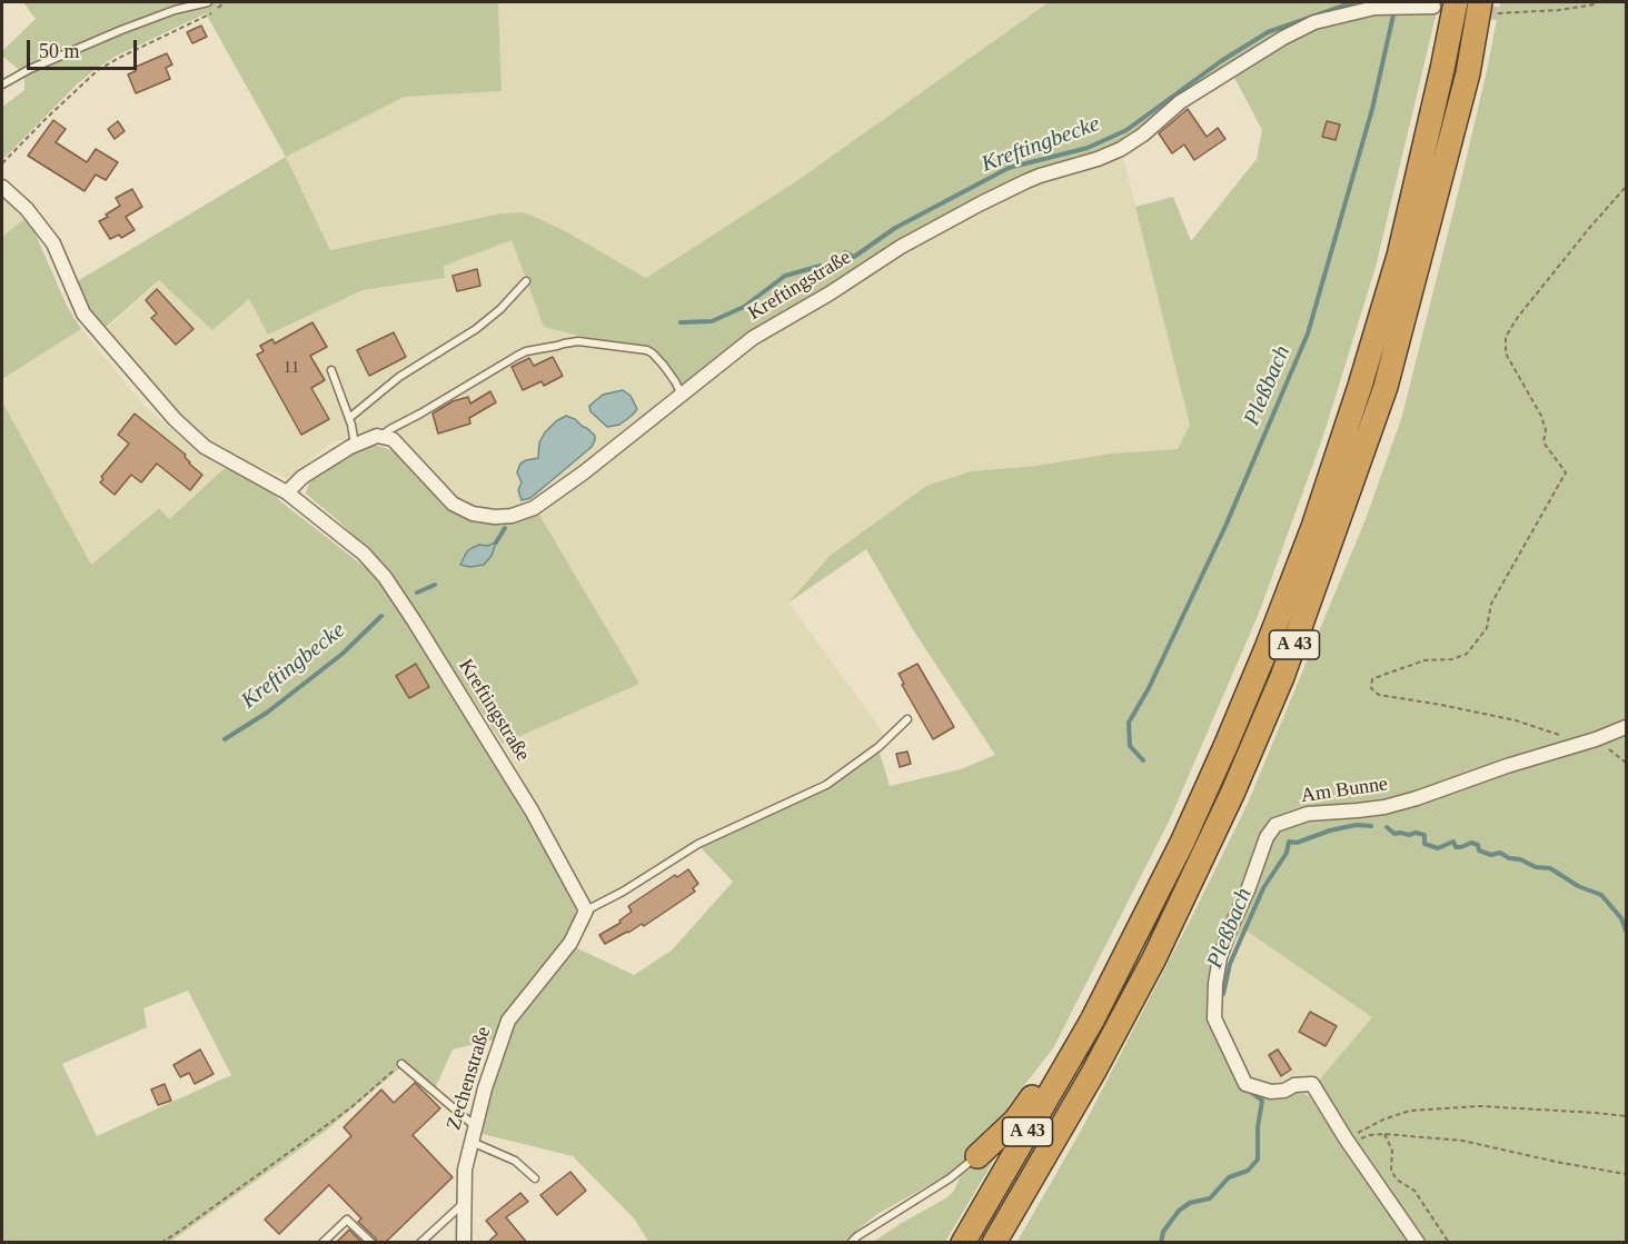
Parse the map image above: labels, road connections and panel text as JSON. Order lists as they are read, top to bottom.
{
  "streets": {
    "highway": ["A 43"],
    "street": ["Kreftingstraße", "Am Bunne", "Zechenstraße"]
  },
  "crossings": [
    ["Kreftingstraße", "A 43"],
    ["Kreftingstraße", "Zechenstraße"]
  ],
  "water": ["Kreftingbecke", "Pleßbach"],
  "house_numbers": ["11"],
  "scale_bar": "50 m"
}
